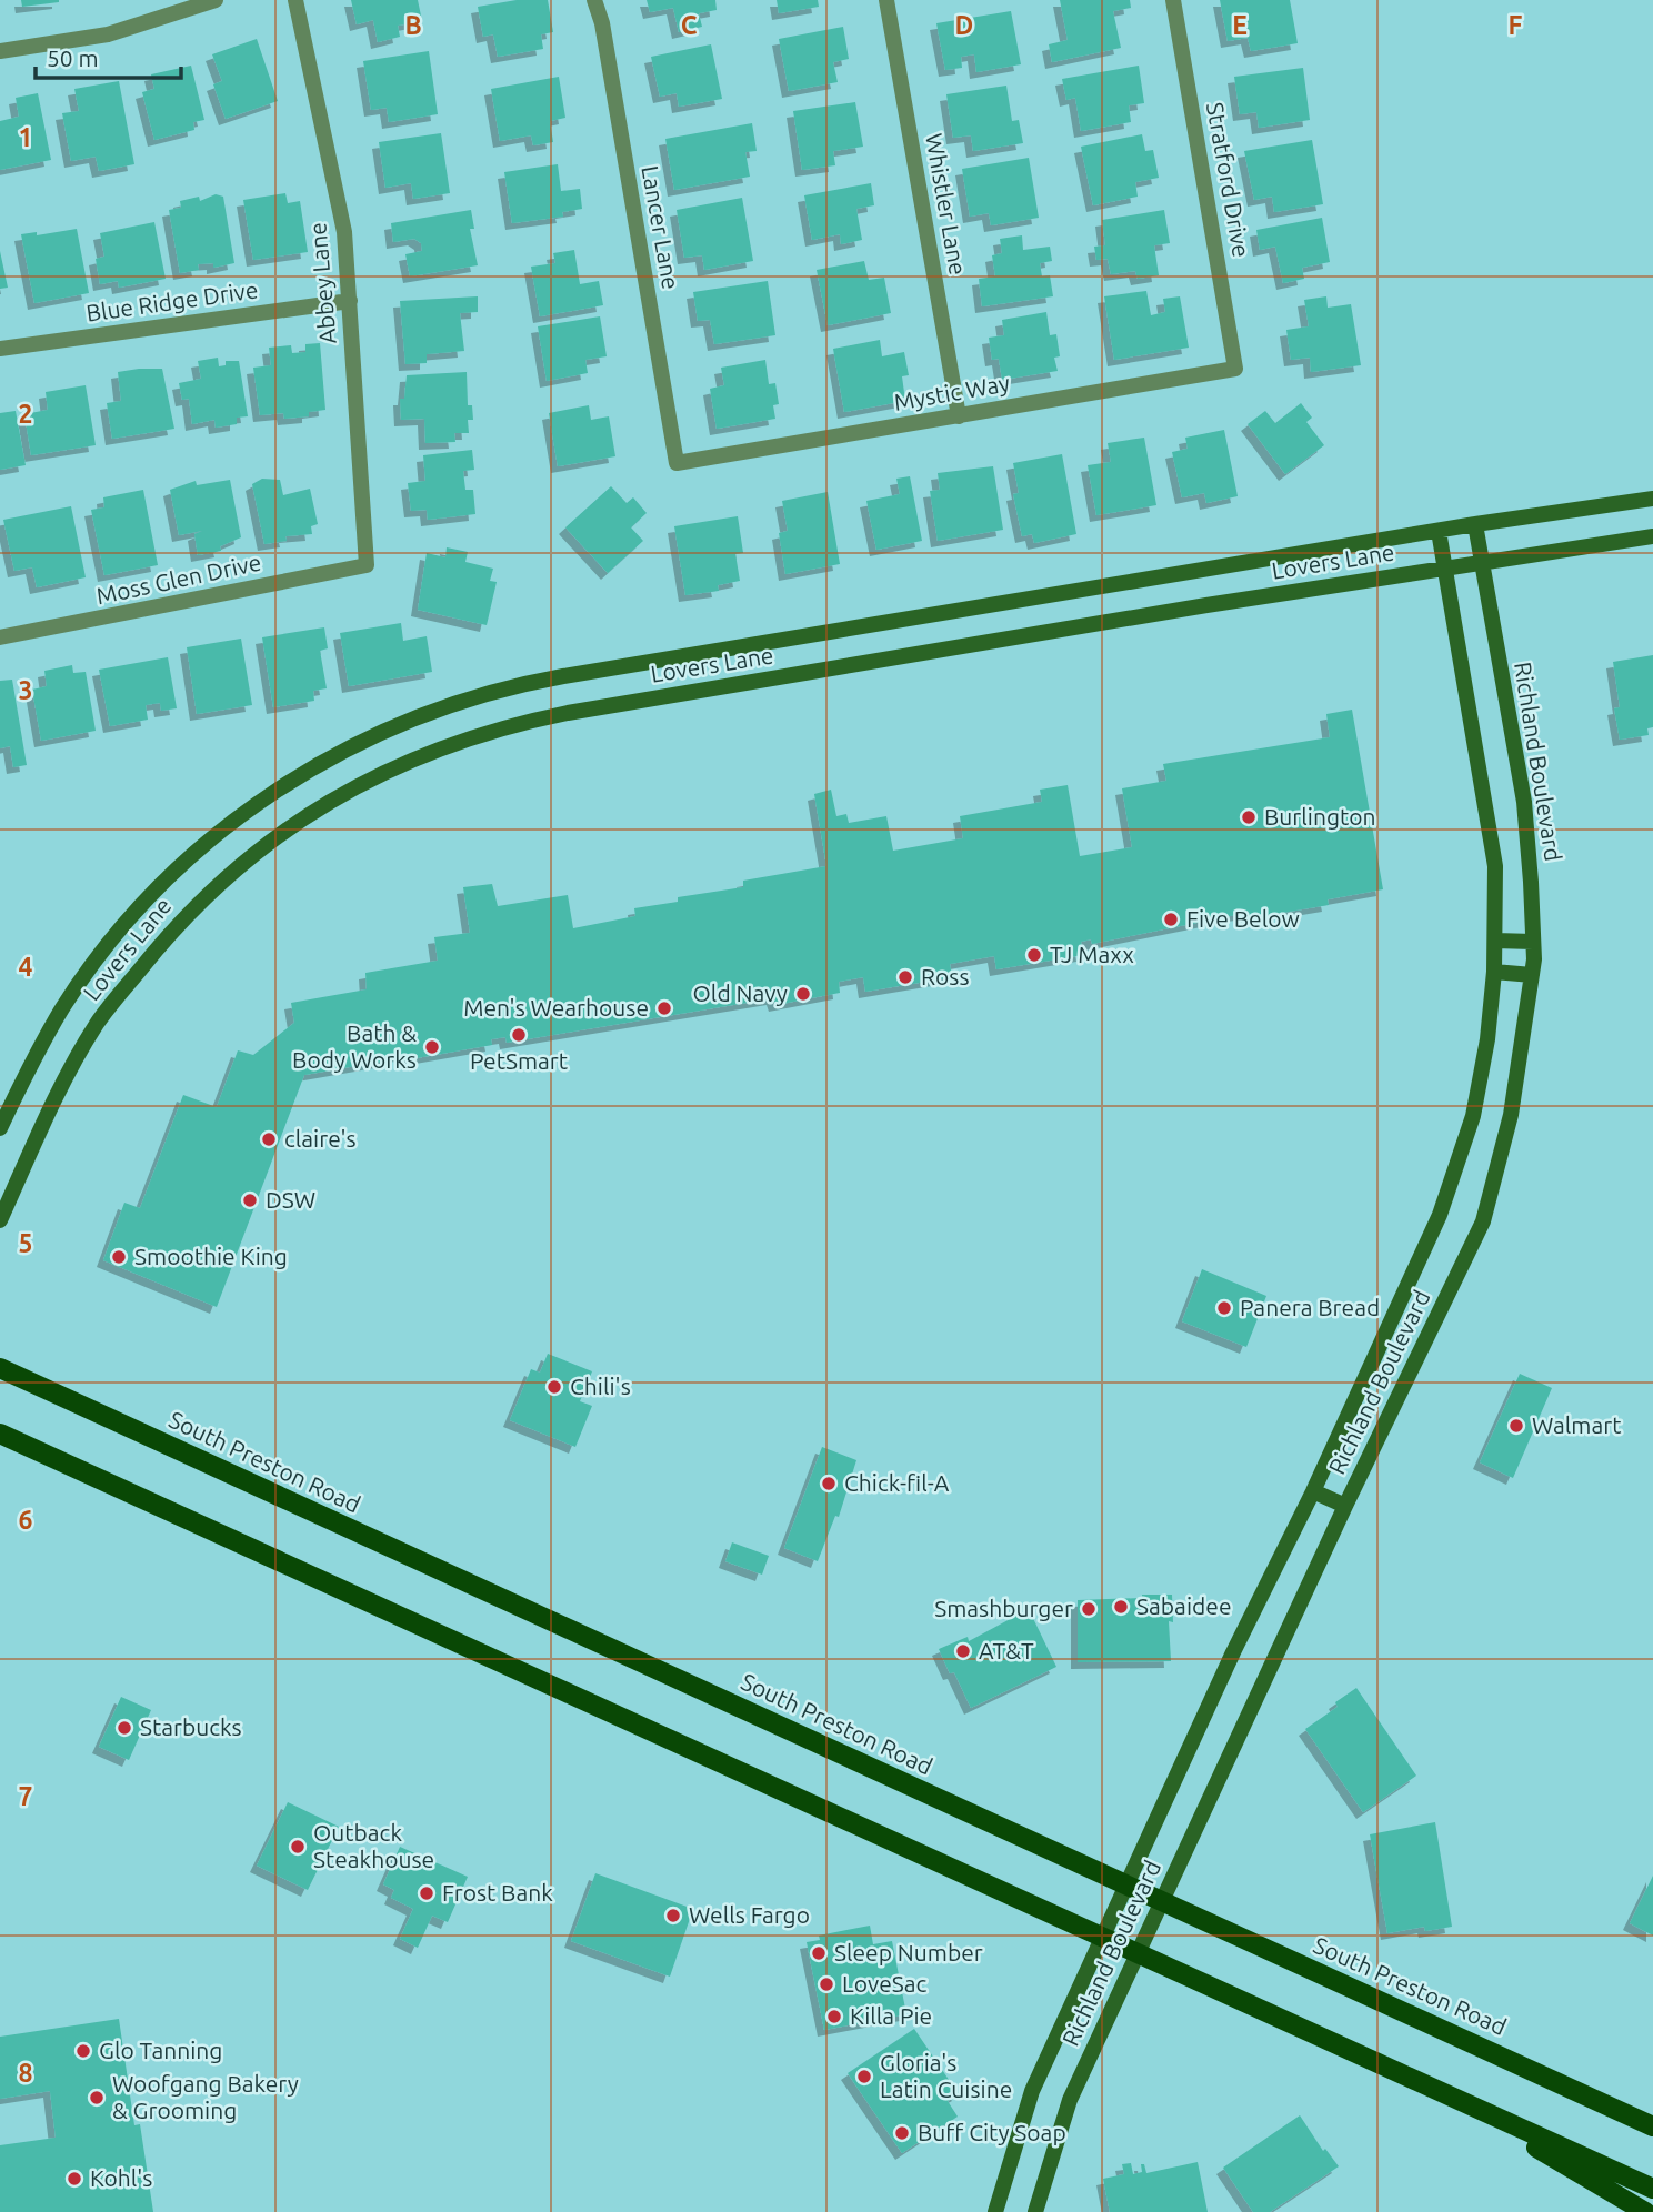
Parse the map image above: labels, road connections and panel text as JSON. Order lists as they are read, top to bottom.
{
  "streets": {
    "main road": ["South Preston Road"],
    "street": [
      "Stratford Drive",
      "Whistler Lane",
      "Lancer Lane",
      "Abbey Lane",
      "Blue Ridge Drive",
      "Mystic Way",
      "Lovers Lane",
      "Moss Glen Drive",
      "Richland Boulevard"
    ]
  },
  "crossings": [
    ["Stratford Drive", "Mystic Way"],
    ["Whistler Lane", "Mystic Way"],
    ["Lancer Lane", "Mystic Way"],
    ["Abbey Lane", "Blue Ridge Drive"],
    ["Abbey Lane", "Moss Glen Drive"],
    ["Lovers Lane", "Richland Boulevard"],
    ["Richland Boulevard", "South Preston Road"]
  ],
  "places": [
    "Burlington",
    "Five Below",
    "TJ Maxx",
    "Ross",
    "Old Navy",
    "Men's Wearhouse",
    "PetSmart",
    "Bath & Body Works",
    "claire's",
    "DSW",
    "Smoothie King",
    "Panera Bread",
    "Chili's",
    "Walmart",
    "Chick-fil-A",
    "Sabaidee",
    "Smashburger",
    "AT&T",
    "Starbucks",
    "Outback Steakhouse",
    "Frost Bank",
    "Wells Fargo",
    "Sleep Number",
    "LoveSac",
    "Killa Pie",
    "Glo Tanning",
    "Gloria's Latin Cuisine",
    "Woofgang Bakery & Grooming",
    "Buff City Soap",
    "Kohl's"
  ],
  "scale_bar": "50 m",
  "grid": {
    "columns": [
      "B",
      "C",
      "D",
      "E",
      "F"
    ],
    "rows": [
      "1",
      "2",
      "3",
      "4",
      "5",
      "6",
      "7",
      "8"
    ]
  }
}
